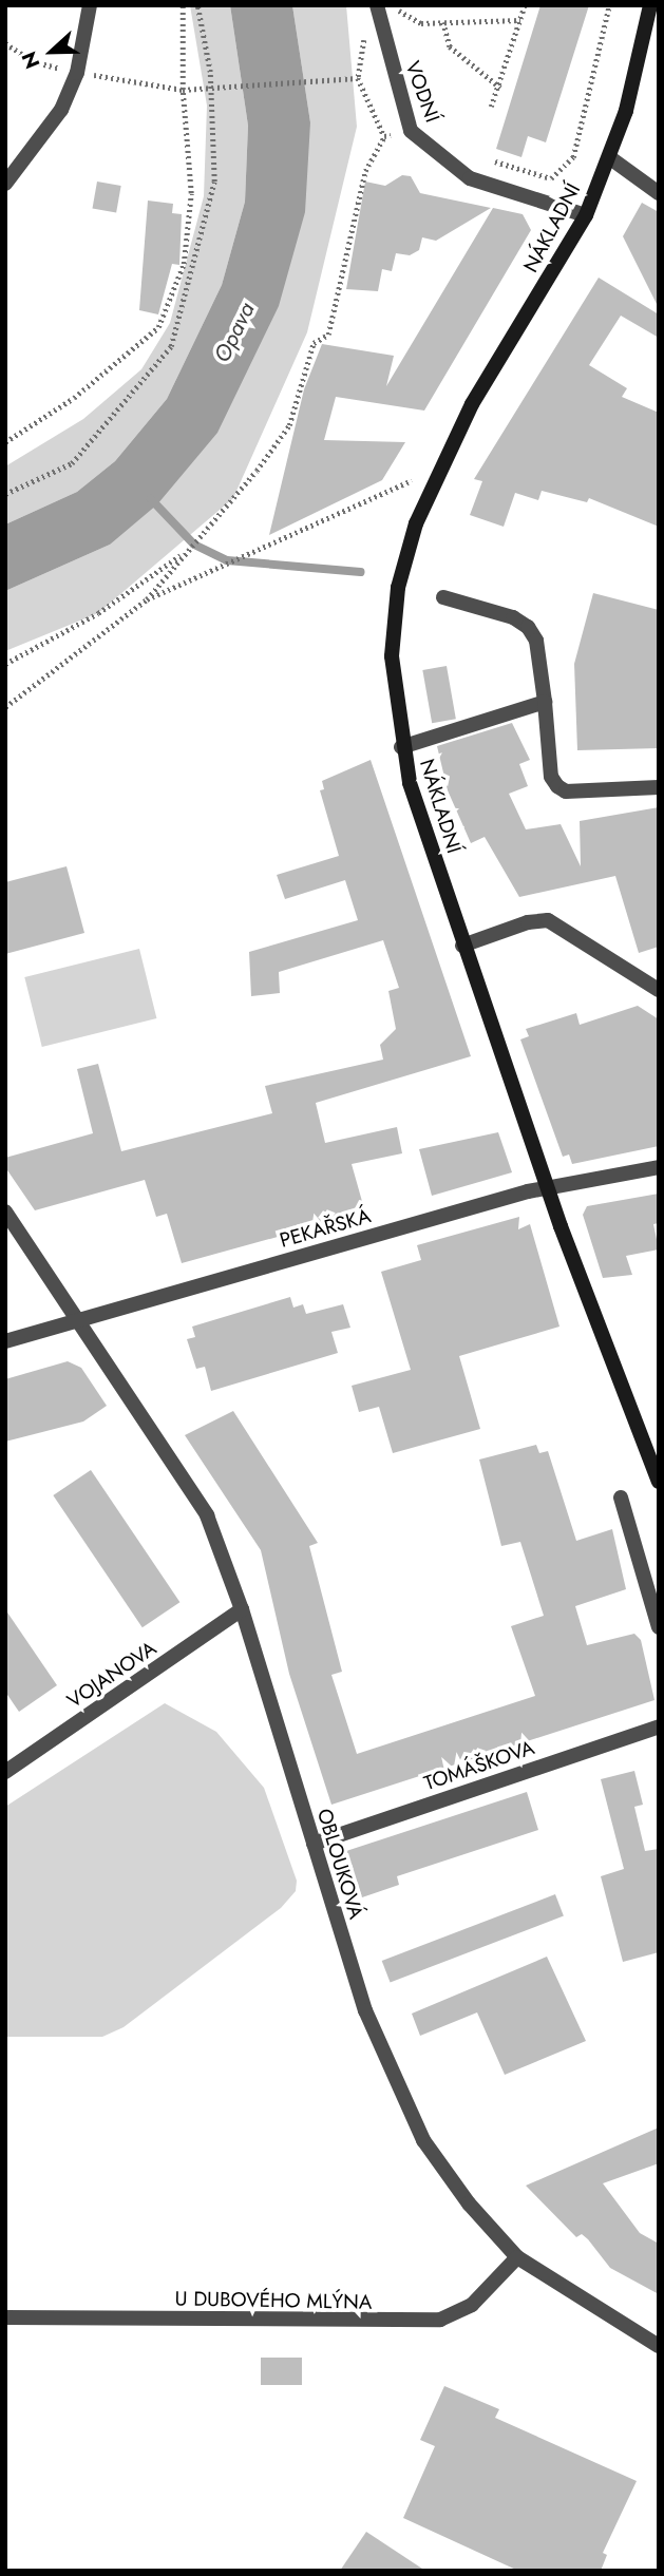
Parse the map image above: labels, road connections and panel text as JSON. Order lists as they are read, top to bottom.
{
  "streets": {
    "street": [
      "VODNÍ",
      "NÁKLADNÍ",
      "PEKAŘSKÁ",
      "VOJANOVA",
      "TOMÁŠKOVA",
      "OBLOUKOVÁ",
      "U DUBOVÉHO MLÝNA"
    ]
  },
  "crossings": [
    ["VODNÍ", "NÁKLADNÍ"],
    ["NÁKLADNÍ", "PEKAŘSKÁ"],
    ["PEKAŘSKÁ", "OBLOUKOVÁ"],
    ["VOJANOVA", "OBLOUKOVÁ"],
    ["TOMÁŠKOVA", "OBLOUKOVÁ"],
    ["OBLOUKOVÁ", "U DUBOVÉHO MLÝNA"]
  ],
  "water": ["Opava"],
  "north": "left"
}
